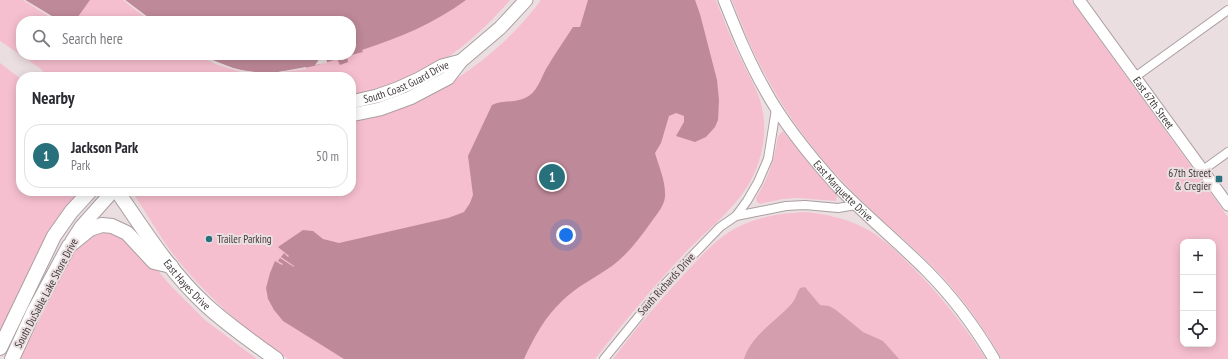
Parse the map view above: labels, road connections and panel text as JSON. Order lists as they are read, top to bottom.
{
  "streets": {
    "highway": ["East Hayes Drive", "South DuSable Lake Shore Drive"],
    "main road": ["South Coast Guard Drive"],
    "street": ["East 67th Street", "East Marquette Drive", "South Richards Drive"]
  },
  "crossings": [
    ["East Marquette Drive", "South Richards Drive"]
  ],
  "places": {
    "transit": ["67th Street & Cregier"],
    "other": ["Trailer Parking"]
  },
  "page": {
    "search": "Search here",
    "heading": "Nearby",
    "list": [
      {
        "mark": "1",
        "name": "Jackson Park",
        "note": "Park",
        "value": "50 m"
      }
    ],
    "pins": "1",
    "map_buttons": ["+", "−"]
  }
}
